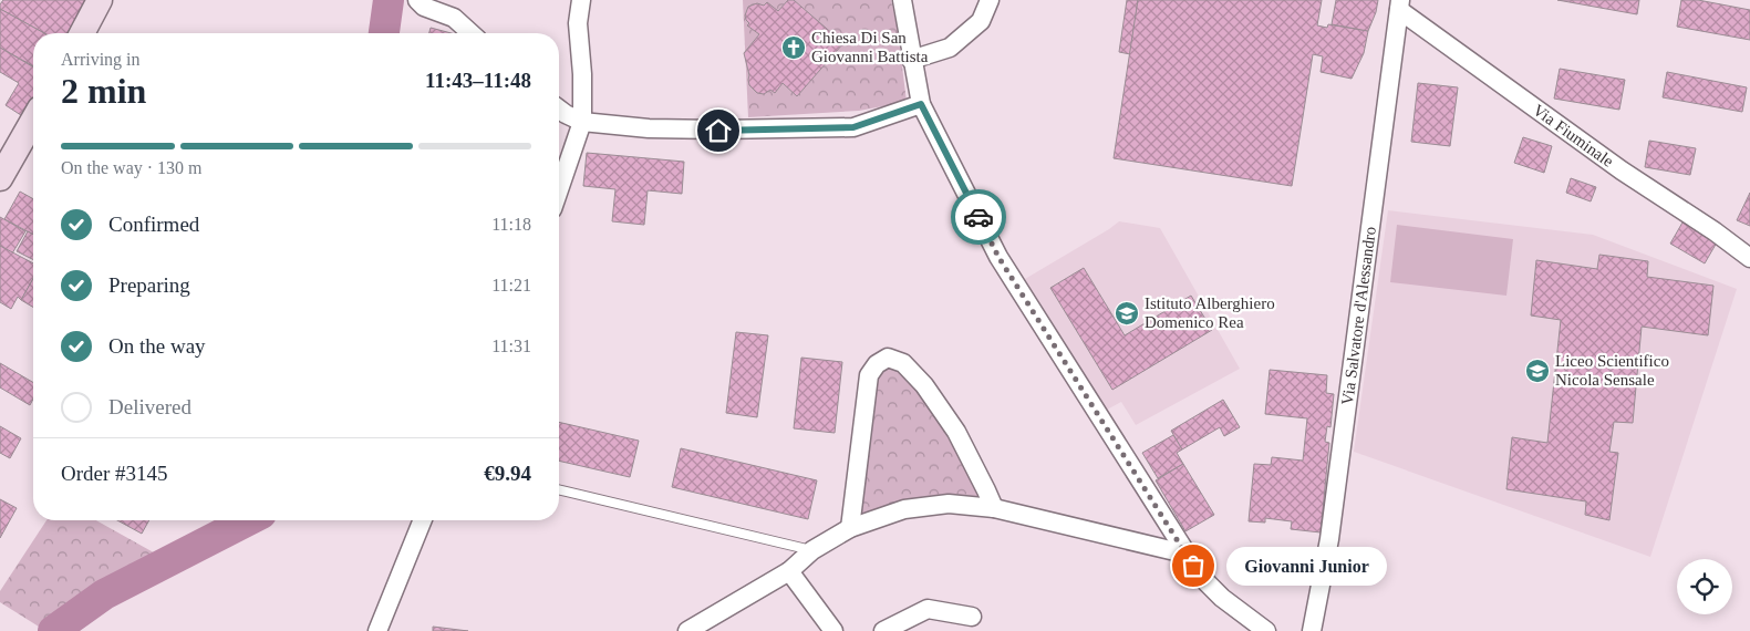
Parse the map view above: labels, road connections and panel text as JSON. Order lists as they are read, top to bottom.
{
  "streets": {
    "street": ["Via Fiuminale", "Via Salvatore d'Alessandro"]
  },
  "crossings": [
    ["Via Fiuminale", "Via Salvatore d'Alessandro"]
  ],
  "places": {
    "church": ["Chiesa Di San Giovanni Battista"],
    "school or university": ["Istituto Alberghiero Domenico Rea", "Liceo Scientifico Nicola Sensale"],
    "other": ["Giovanni Junior"]
  },
  "page": {
    "heading": ["2 min", "Arriving in", "11:43–11:48"],
    "panel": ["Order #3145", "€9.94"],
    "bar": "On the way · 130 m",
    "list": [
      ["Confirmed", "11:18"],
      ["Preparing", "11:21"],
      ["On the way", "11:31"],
      "Delivered"
    ],
    "bubble": "Giovanni Junior"
  }
}
